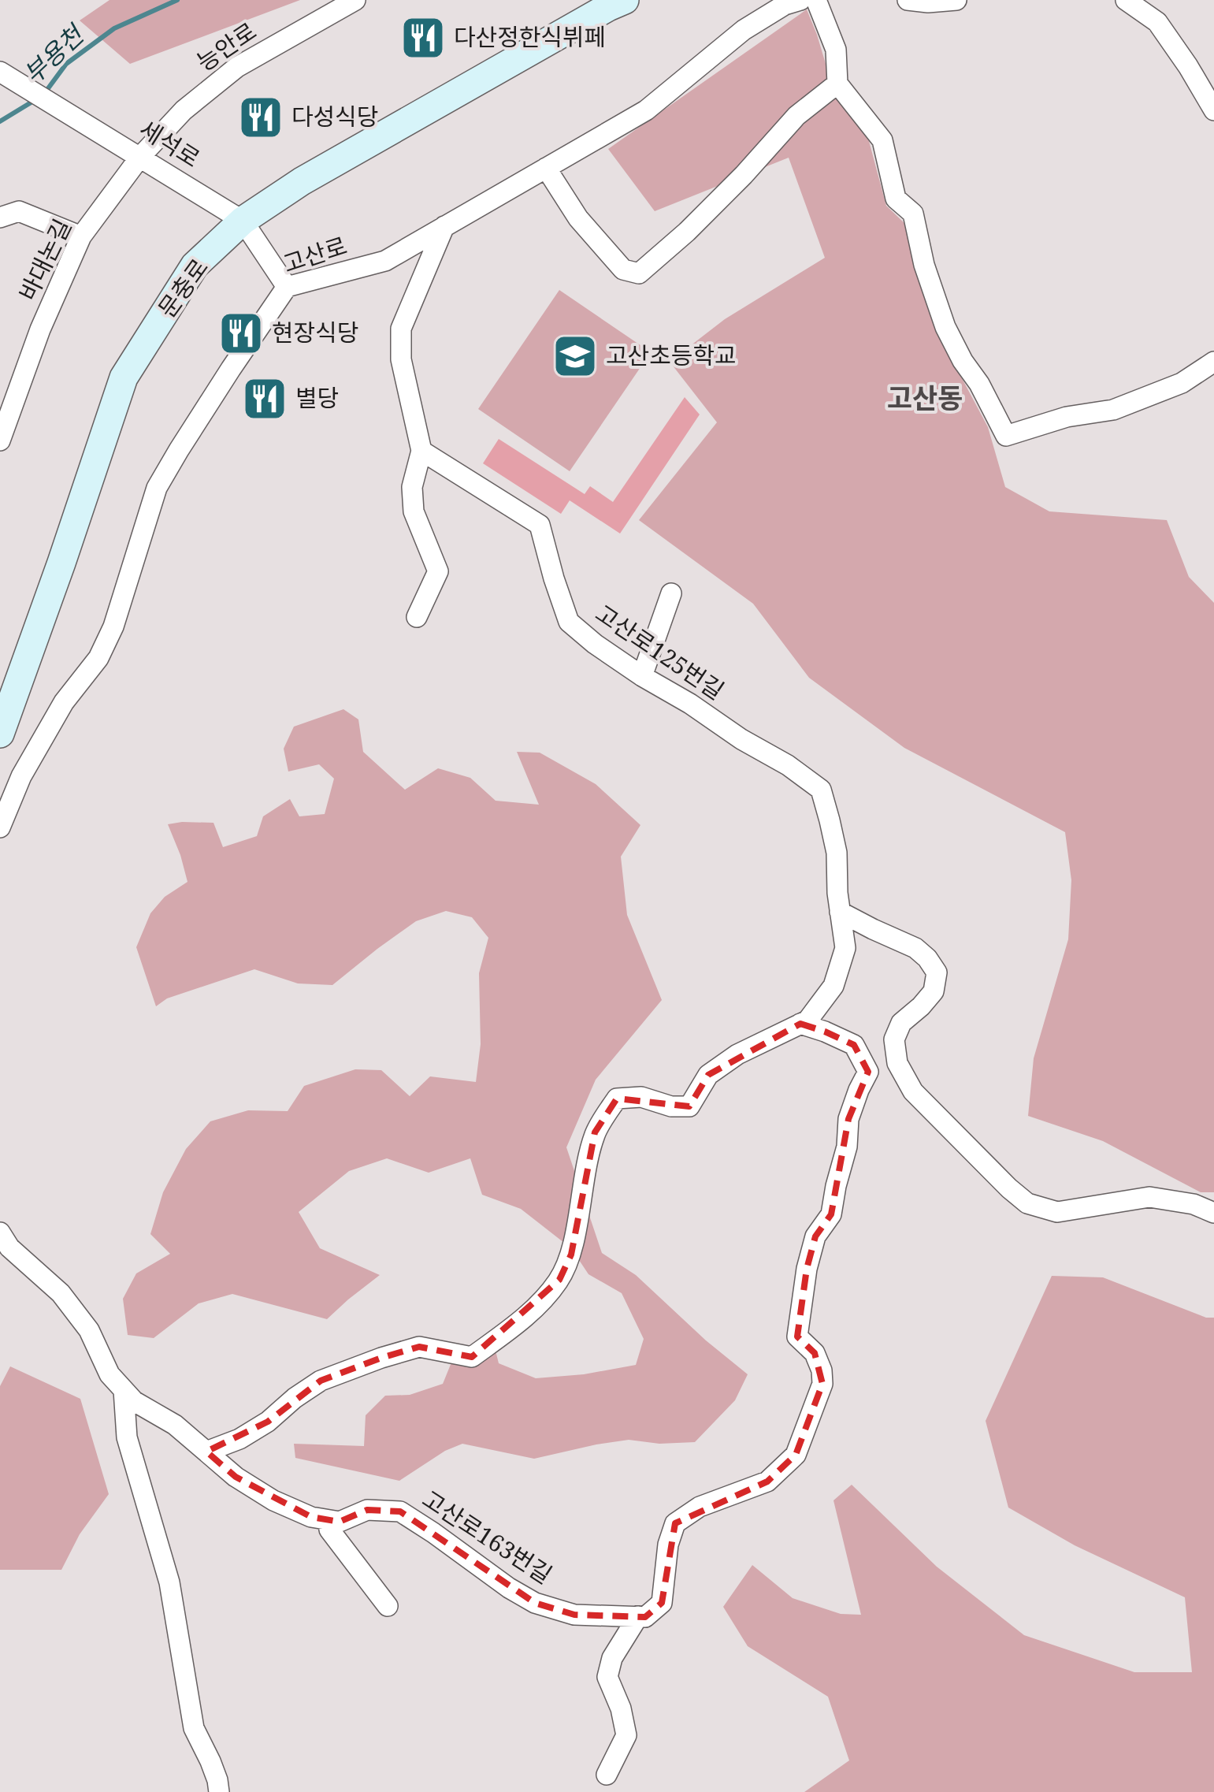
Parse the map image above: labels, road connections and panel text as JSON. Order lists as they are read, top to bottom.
{
  "streets": {
    "street": [
      "능안로",
      "세석로",
      "고산로",
      "바대논길",
      "문충로",
      "고산로125번길",
      "고산로163번길"
    ]
  },
  "crossings": [
    ["능안로", "세석로"],
    ["능안로", "바대논길"],
    ["세석로", "고산로"],
    ["세석로", "바대논길"],
    ["세석로", "문충로"]
  ],
  "districts": ["고산동"],
  "water": ["부용천"],
  "places": {
    "restaurant": [
      "다산정한식뷔페",
      "다성식당",
      "현장식당",
      "별당"
    ],
    "school or university": ["고산초등학교"]
  }
}
